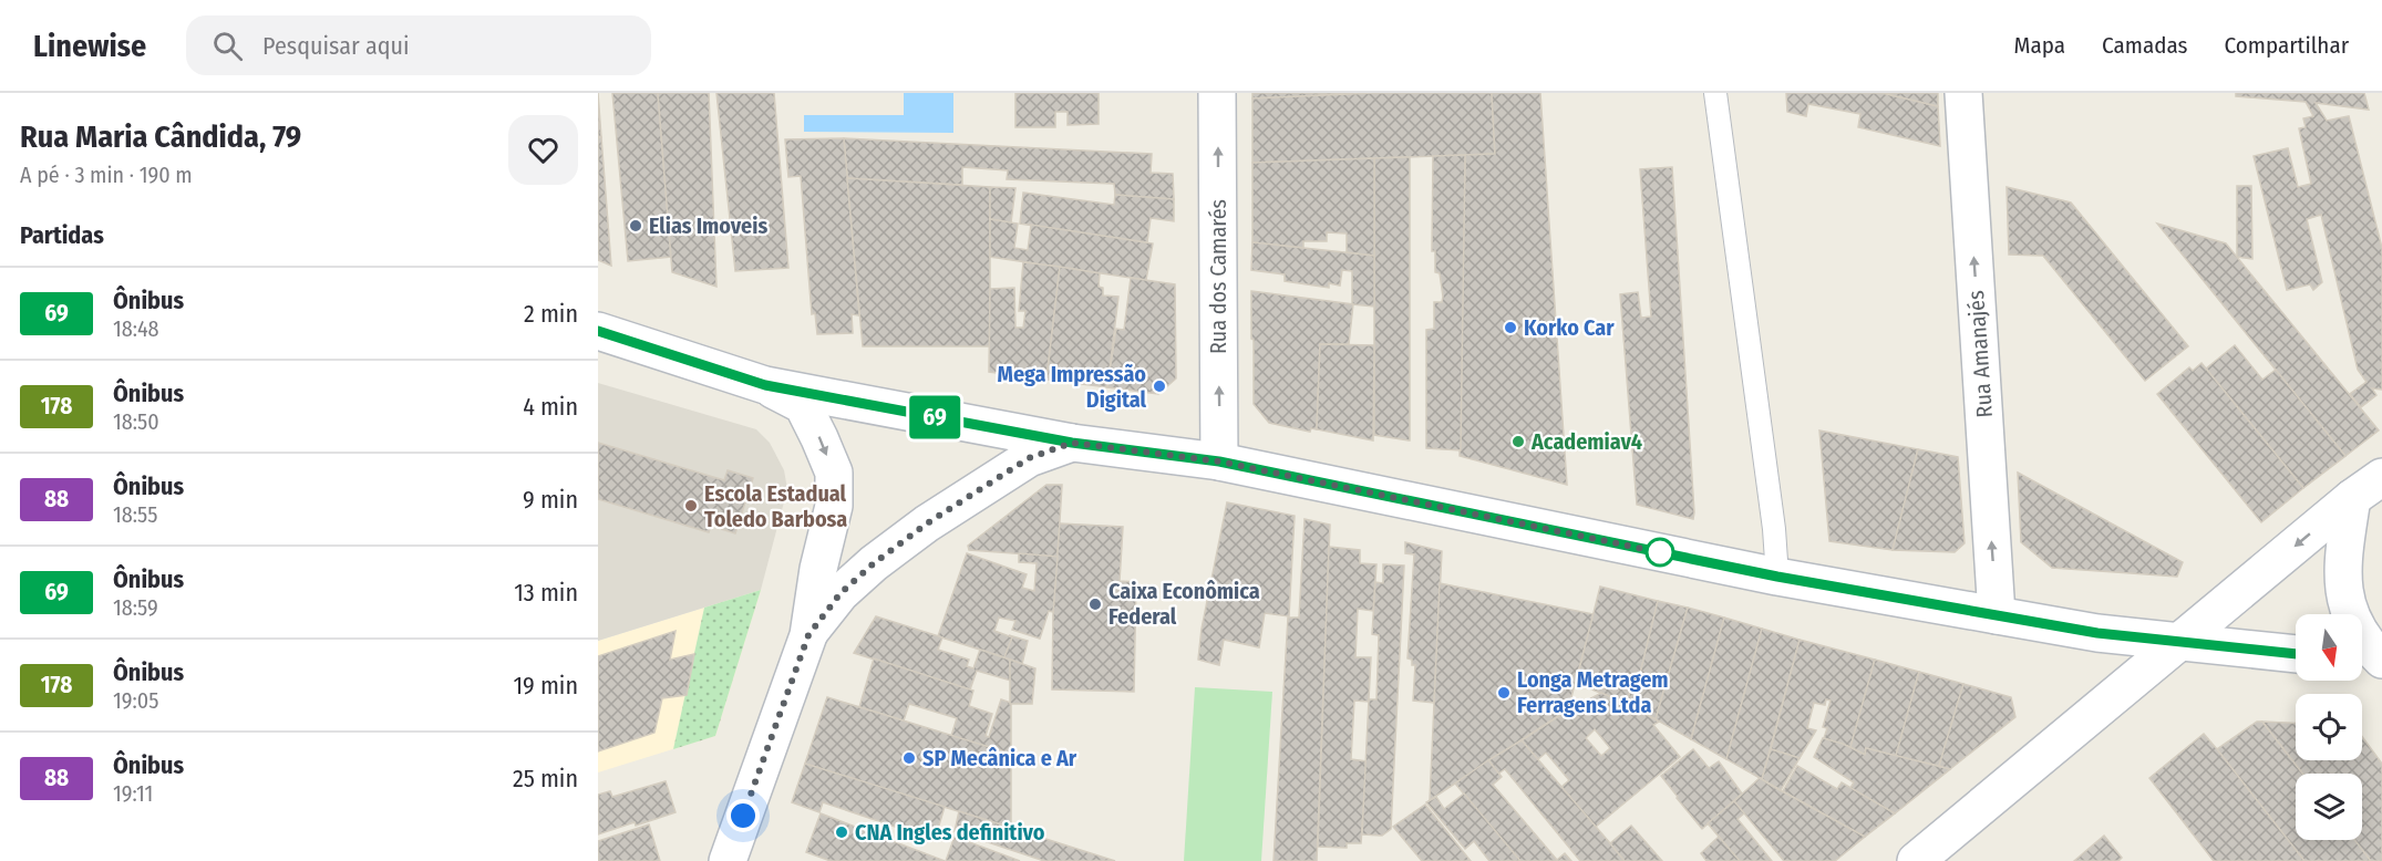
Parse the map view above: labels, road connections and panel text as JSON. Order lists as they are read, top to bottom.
{
  "streets": {
    "main road": ["Rua dos Camarés", "Rua Amanajés"]
  },
  "one_way": ["Rua dos Camarés", "Rua Amanajés"],
  "places": [
    "Elias Imoveis",
    "Korko Car",
    "Mega Impressão Digital",
    "Academiav4",
    "Escola Estadual Toledo Barbosa",
    "Caixa Econômica Federal",
    "Longa Metragem Ferragens Ltda",
    "SP Mecânica e Ar",
    "CNA Ingles definitivo"
  ],
  "lines": ["bus line 69"],
  "north": "bottom",
  "page": {
    "header": "Linewise",
    "search": "Pesquisar aqui",
    "nav": ["Mapa", "Camadas", "Compartilhar"],
    "heading": [
      ["Rua Maria Cândida, 79", "A pé · 3 min · 190 m"],
      "Partidas"
    ],
    "on_map": "69",
    "list": [
      {
        "mark": "69",
        "name": "Ônibus",
        "note": "18:48",
        "value": "2 min"
      },
      {
        "mark": "178",
        "name": "Ônibus",
        "note": "18:50",
        "value": "4 min"
      },
      {
        "mark": "88",
        "name": "Ônibus",
        "note": "18:55",
        "value": "9 min"
      },
      {
        "mark": "69",
        "name": "Ônibus",
        "note": "18:59",
        "value": "13 min"
      },
      {
        "mark": "178",
        "name": "Ônibus",
        "note": "19:05",
        "value": "19 min"
      },
      {
        "mark": "88",
        "name": "Ônibus",
        "note": "19:11",
        "value": "25 min"
      }
    ]
  }
}
